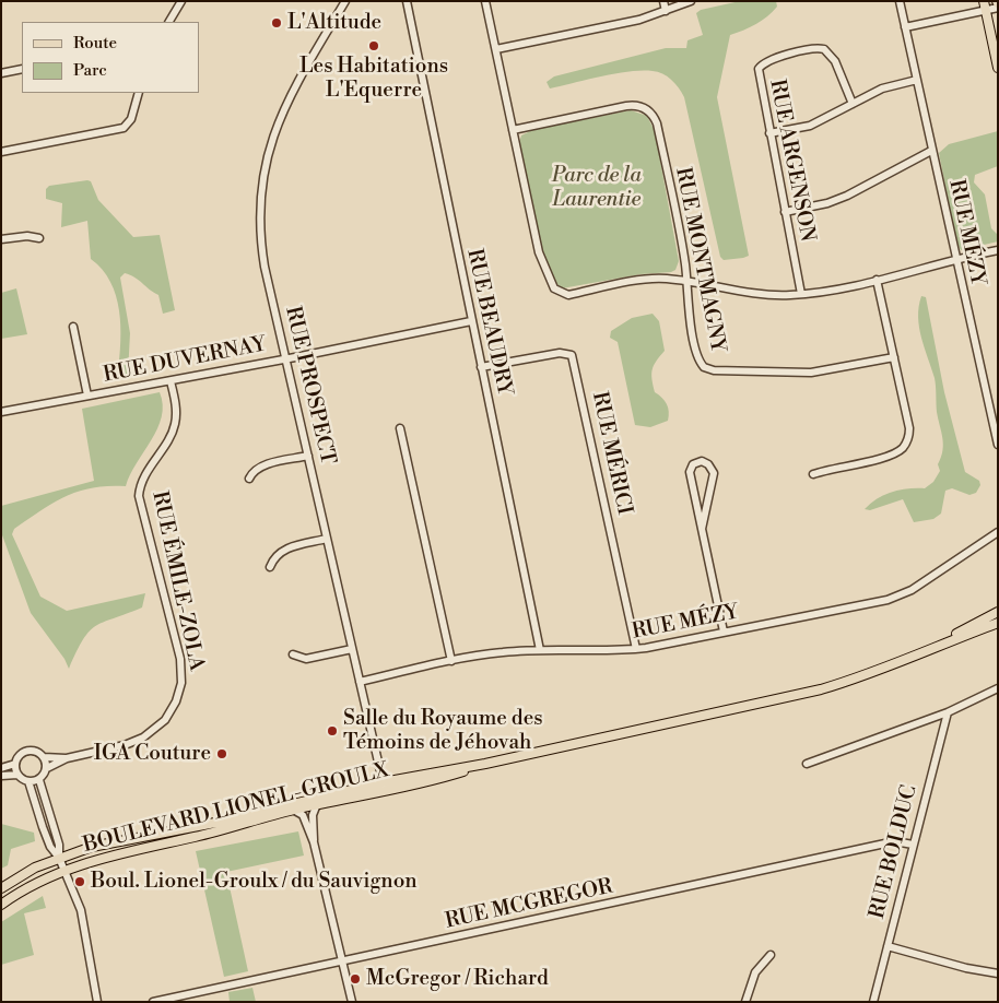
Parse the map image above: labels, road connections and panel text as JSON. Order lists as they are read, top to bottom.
{
  "streets": {
    "main road": ["BOULEVARD LIONEL-GROULX"],
    "street": [
      "RUE ARGENSON",
      "RUE MÉZY",
      "RUE MONTMAGNY",
      "RUE BEAUDRY",
      "RUE DUVERNAY",
      "RUE PROSPECT",
      "RUE MÉRICI",
      "RUE ÉMILE-ZOLA",
      "RUE BOLDUC",
      "RUE MCGREGOR"
    ]
  },
  "crossings": [
    ["RUE MÉZY", "RUE BEAUDRY"],
    ["RUE MÉZY", "RUE PROSPECT"],
    ["RUE MÉZY", "RUE MÉRICI"],
    ["RUE BEAUDRY", "RUE DUVERNAY"],
    ["RUE BEAUDRY", "RUE MÉRICI"],
    ["RUE DUVERNAY", "RUE PROSPECT"],
    ["RUE DUVERNAY", "RUE ÉMILE-ZOLA"],
    ["RUE PROSPECT", "BOULEVARD LIONEL-GROULX"],
    ["RUE BOLDUC", "RUE MCGREGOR"]
  ],
  "parks": ["Parc de la Laurentie"],
  "places": [
    "L'Altitude",
    "Les Habitations L'Equerre",
    "Salle du Royaume des Témoins de Jéhovah",
    "IGA Couture",
    "Boul. Lionel-Groulx / du Sauvignon",
    "McGregor / Richard"
  ],
  "legend": ["Route", "Parc"]
}
